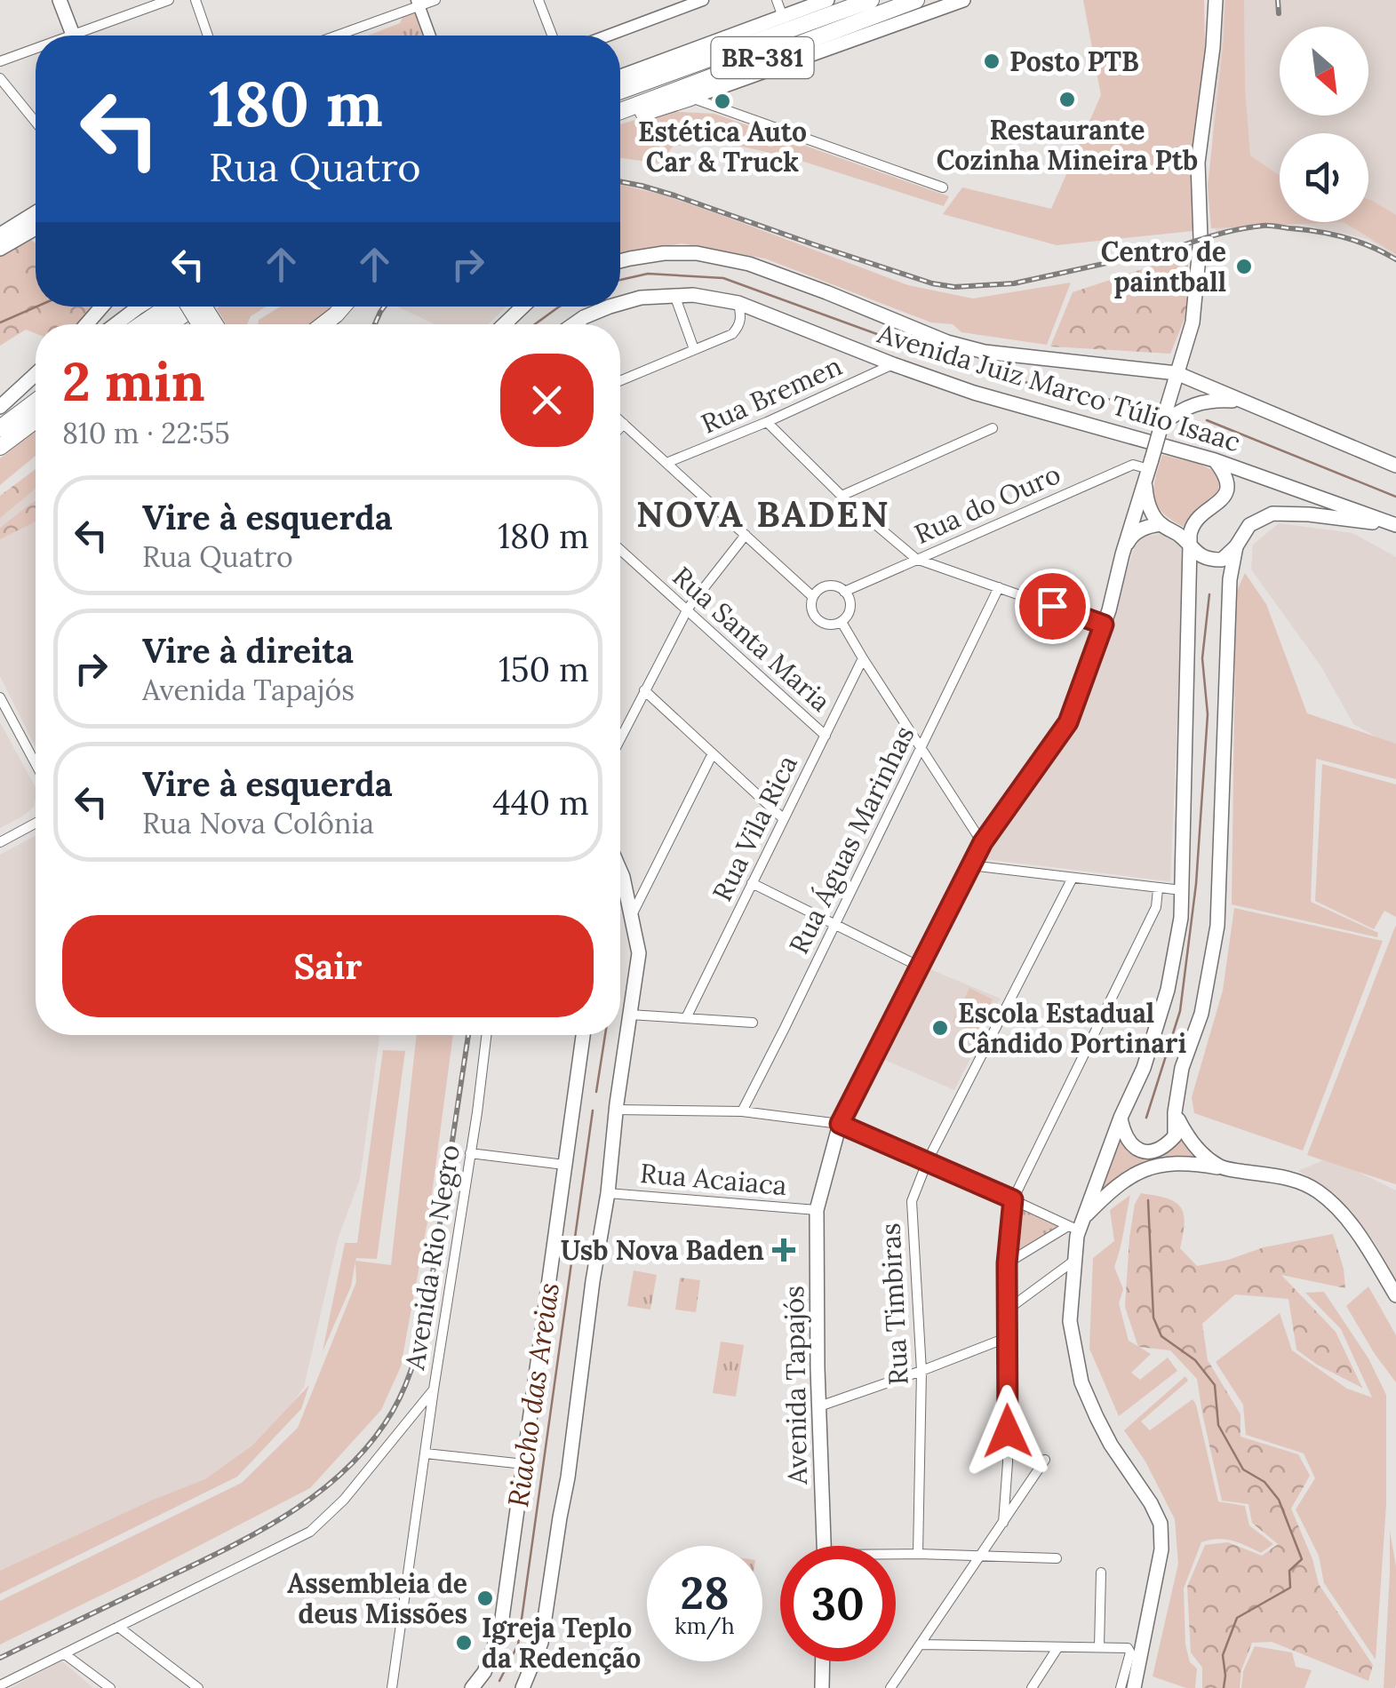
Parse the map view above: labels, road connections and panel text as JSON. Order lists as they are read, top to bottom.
{
  "streets": {
    "highway": ["BR-381"],
    "main road": ["Avenida Juiz Marco Túlio Isaac", "Avenida Tapajós"],
    "street": [
      "Rua Bremen",
      "Rua do Ouro",
      "Rua Santa Maria",
      "Rua Vila Rica",
      "Rua Águas Marinhas",
      "Rua Acaiaca",
      "Avenida Rio Negro",
      "Rua Timbiras"
    ]
  },
  "crossings": [
    ["Avenida Juiz Marco Túlio Isaac", "Rua Bremen"],
    ["Rua do Ouro", "Avenida Tapajós"],
    ["Rua Santa Maria", "Rua Vila Rica"],
    ["Rua Acaiaca", "Avenida Tapajós"]
  ],
  "districts": ["NOVA BADEN"],
  "water": ["Riacho das Areias"],
  "places": {
    "other": [
      "Posto PTB",
      "Restaurante Cozinha Mineira Ptb",
      "Estética Auto Car & Truck",
      "Centro de paintball",
      "Escola Estadual Cândido Portinari",
      "Assembleia de deus Missões",
      "Igreja Teplo da Redenção"
    ],
    "health": ["Usb Nova Baden"]
  },
  "north": "bottom right",
  "page": {
    "turn": ["180 m", "Rua Quatro"],
    "heading": ["2 min", "810 m · 22:55"],
    "list": [
      {
        "name": "Vire à esquerda",
        "note": "Rua Quatro",
        "value": "180 m"
      },
      {
        "name": "Vire à direita",
        "note": "Avenida Tapajós",
        "value": "150 m"
      },
      {
        "name": "Vire à esquerda",
        "note": "Rua Nova Colônia",
        "value": "440 m"
      }
    ],
    "buttons": "Sair",
    "speed": "28 km/h",
    "limit": "30"
  }
}
